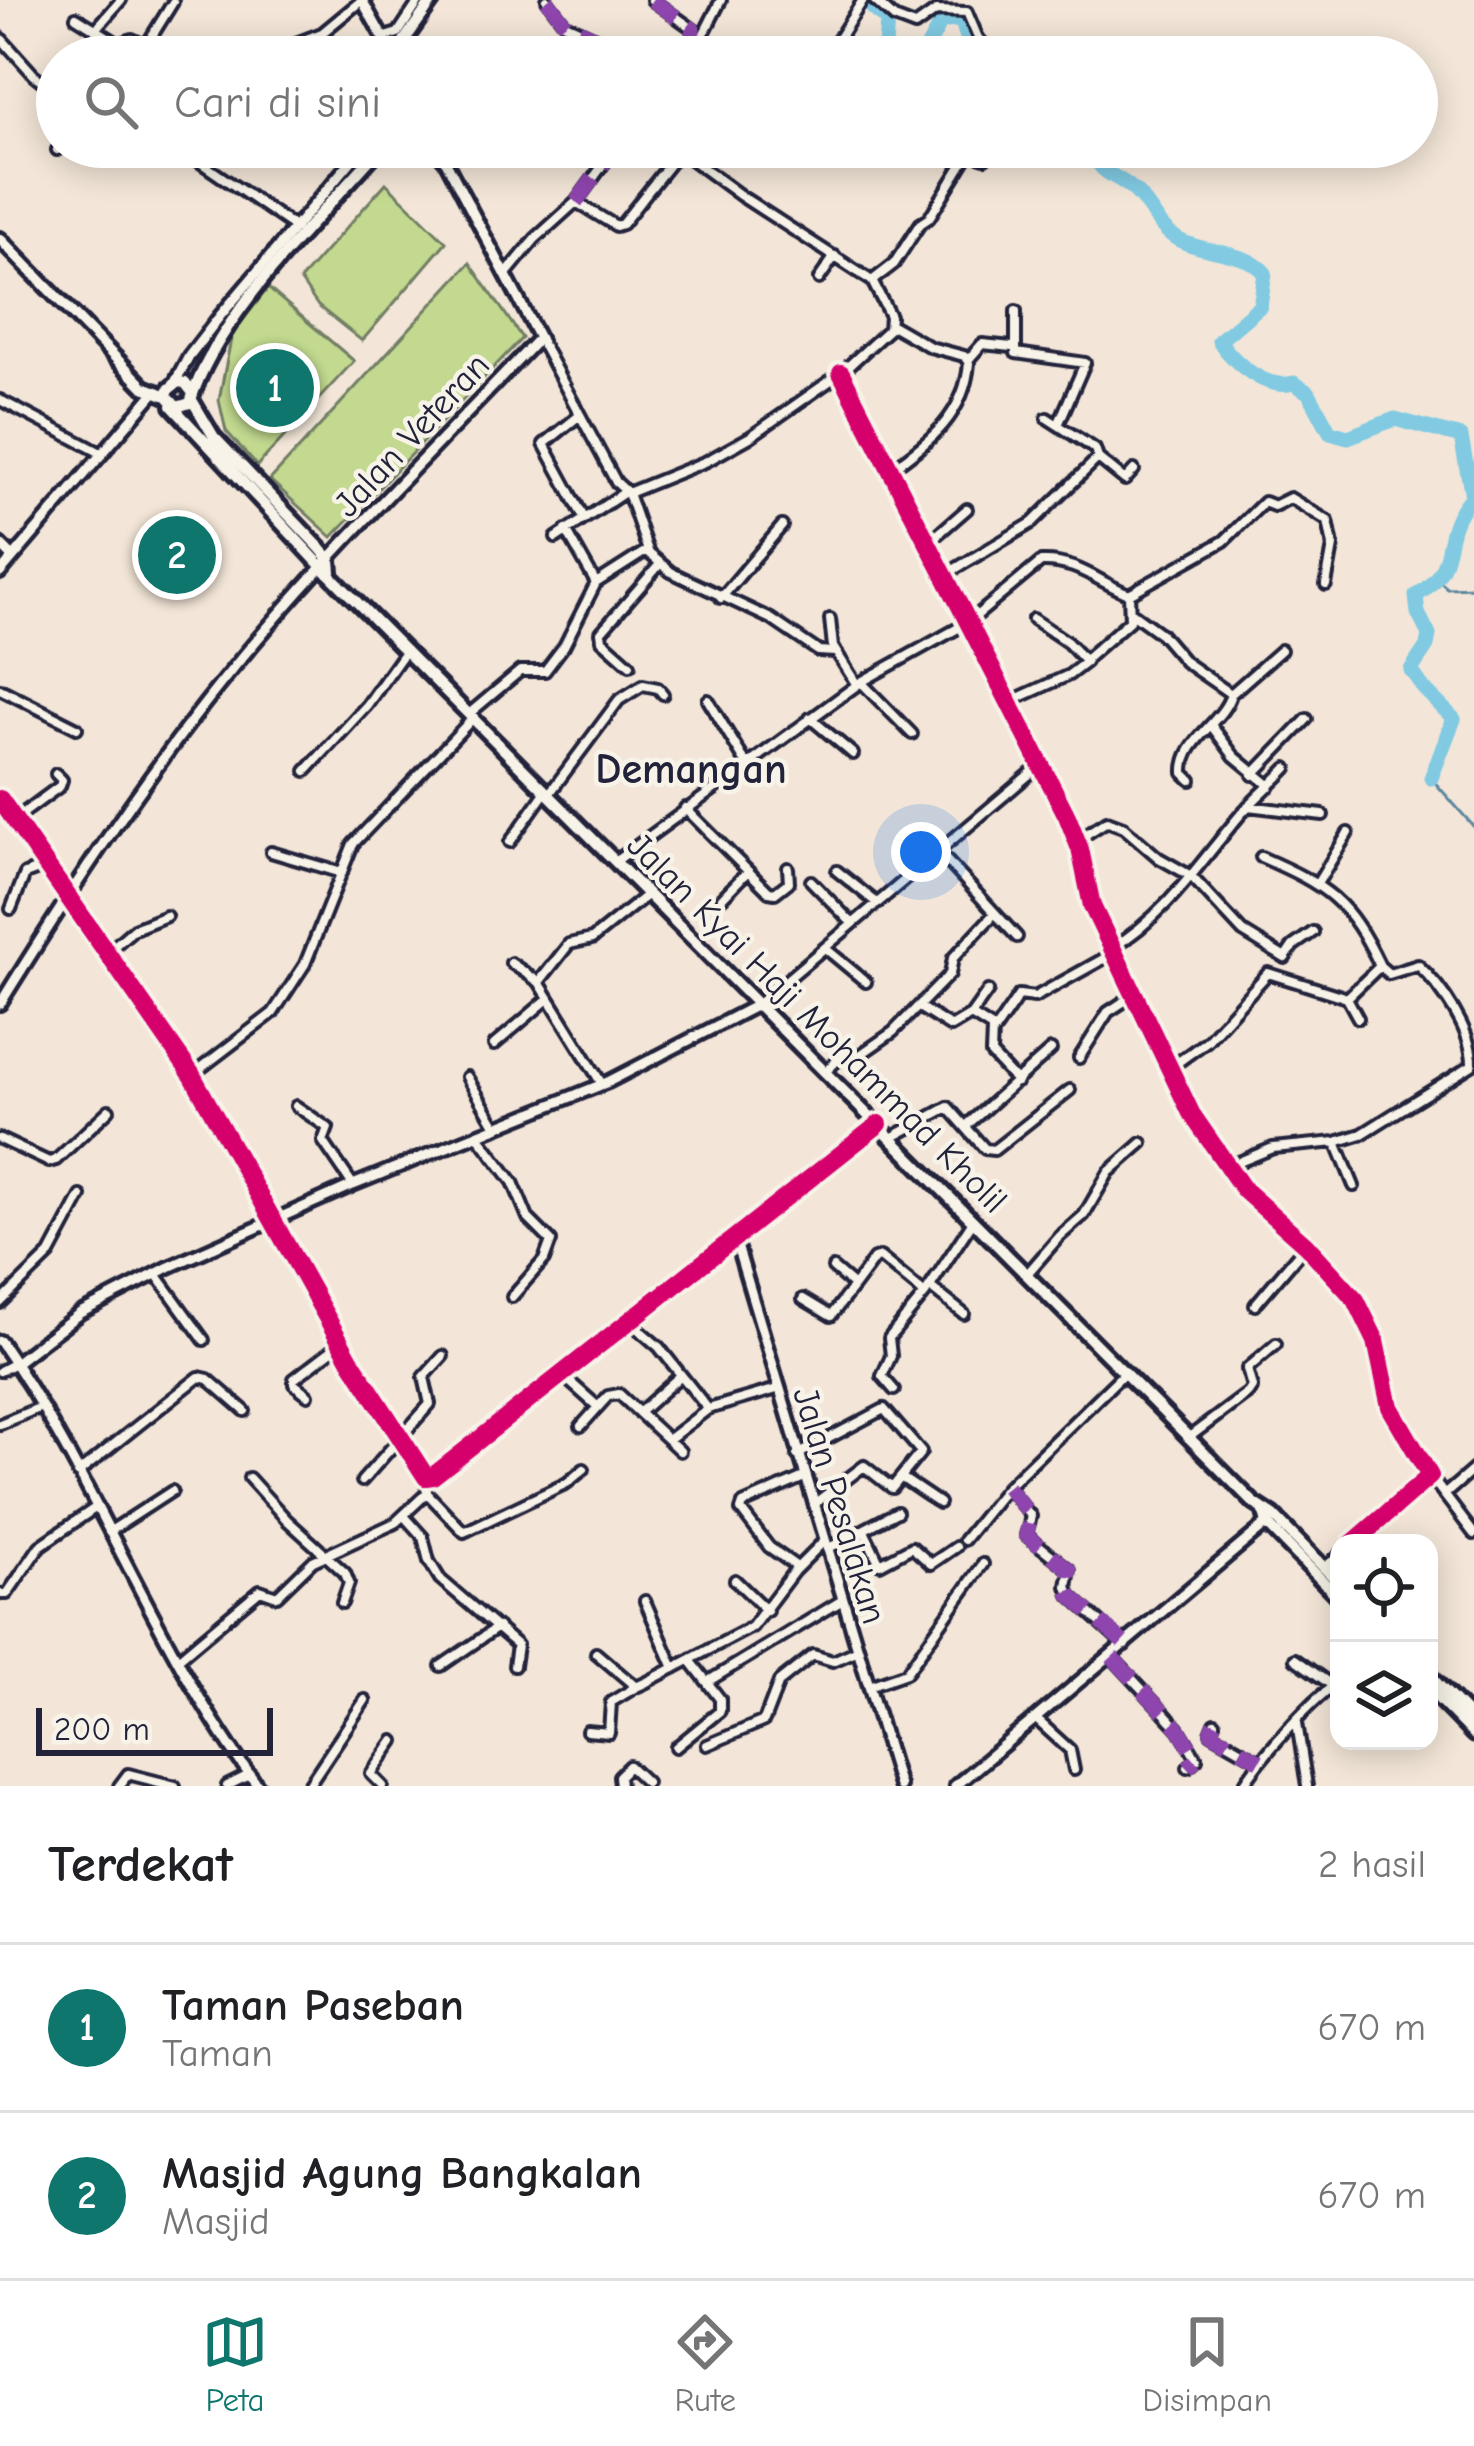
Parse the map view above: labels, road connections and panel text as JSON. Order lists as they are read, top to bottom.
{
  "streets": {
    "main road": ["Jalan Kyai Haji Mohammad Kholil"],
    "street": ["Jalan Veteran", "Jalan Pesalakan"]
  },
  "crossings": [
    ["Jalan Veteran", "Jalan Kyai Haji Mohammad Kholil"]
  ],
  "districts": ["Demangan"],
  "scale_bar": "200 m",
  "page": {
    "search": "Cari di sini",
    "pins": ["1", "2"],
    "scale": "200 m",
    "heading": ["Terdekat", "2 hasil"],
    "list": [
      {
        "mark": "1",
        "name": "Taman Paseban",
        "note": "Taman",
        "value": "670 m"
      },
      {
        "mark": "2",
        "name": "Masjid Agung Bangkalan",
        "note": "Masjid",
        "value": "670 m"
      }
    ],
    "nav": ["Peta", "Rute", "Disimpan"]
  }
}
